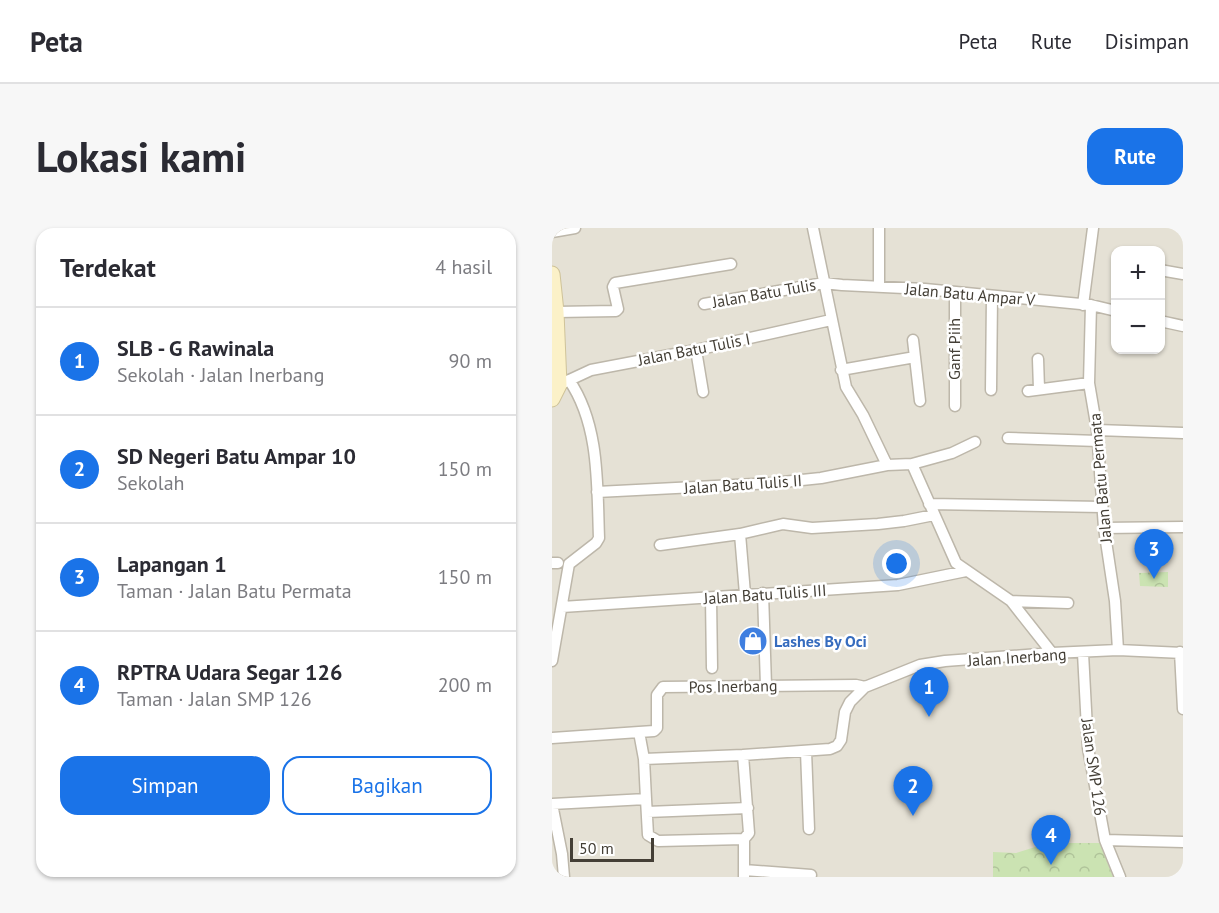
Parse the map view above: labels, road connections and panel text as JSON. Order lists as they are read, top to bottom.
{
  "streets": {
    "street": [
      "Jalan Batu Tulis",
      "Jalan Batu Ampar V",
      "Jalan Batu Tulis I",
      "Ganf Piih",
      "Jalan Batu Permata",
      "Jalan Batu Tulis II",
      "Jalan Batu Tulis III",
      "Jalan Inerbang",
      "Pos Inerbang",
      "Jalan SMP 126"
    ]
  },
  "crossings": [
    ["Jalan Batu Tulis", "Jalan Batu Ampar V"],
    ["Jalan Batu Ampar V", "Ganf Piih"],
    ["Jalan Batu Ampar V", "Jalan Batu Permata"],
    ["Jalan Batu Permata", "Jalan Inerbang"],
    ["Jalan Inerbang", "Pos Inerbang"],
    ["Jalan Inerbang", "Jalan SMP 126"]
  ],
  "places": {
    "shop": ["Lashes By Oci"]
  },
  "scale_bar": "50 m",
  "page": {
    "header": "Peta",
    "nav": ["Peta", "Rute", "Disimpan"],
    "buttons": [
      "Rute",
      ["Simpan", "Bagikan"]
    ],
    "title": "Lokasi kami",
    "heading": ["Terdekat", "4 hasil"],
    "map_buttons": ["+", "−"],
    "list": [
      {
        "mark": "1",
        "name": "SLB - G Rawinala",
        "note": "Sekolah · Jalan Inerbang",
        "value": "90 m"
      },
      {
        "mark": "2",
        "name": "SD Negeri Batu Ampar 10",
        "note": "Sekolah",
        "value": "150 m"
      },
      {
        "mark": "3",
        "name": "Lapangan 1",
        "note": "Taman · Jalan Batu Permata",
        "value": "150 m"
      },
      {
        "mark": "4",
        "name": "RPTRA Udara Segar 126",
        "note": "Taman · Jalan SMP 126",
        "value": "200 m"
      }
    ],
    "pins": [
      "3",
      "1",
      "2",
      "4"
    ],
    "scale": "50 m"
  }
}
